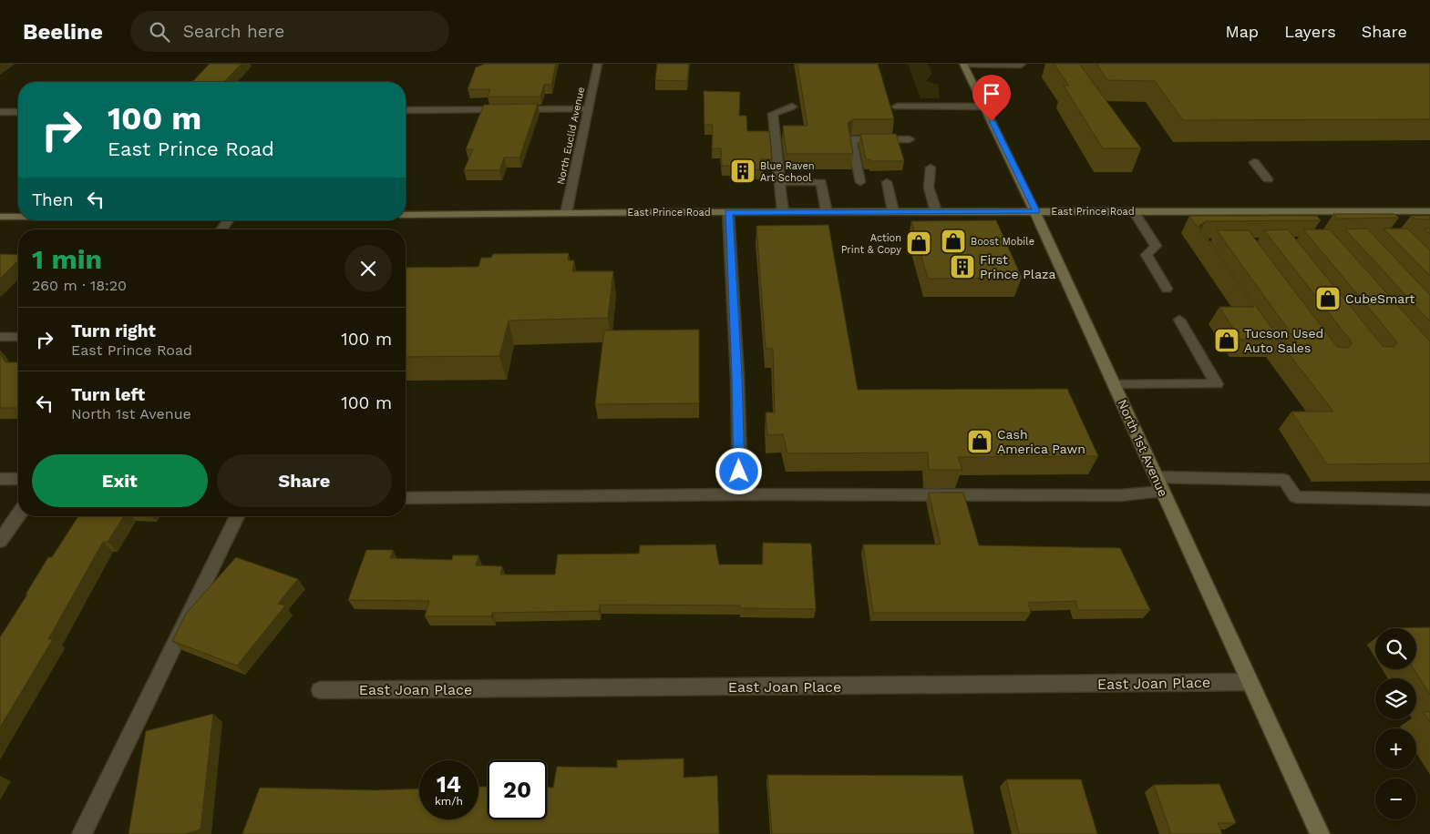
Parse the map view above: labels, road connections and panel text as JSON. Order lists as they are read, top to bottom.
{
  "streets": {
    "main road": ["East Prince Road", "North 1st Avenue"],
    "street": ["North Euclid Avenue", "East Joan Place"]
  },
  "crossings": [
    ["North Euclid Avenue", "East Prince Road"],
    ["East Prince Road", "North 1st Avenue"],
    ["North 1st Avenue", "East Joan Place"]
  ],
  "places": {
    "building": ["Blue Raven Art School", "First Prince Plaza"],
    "shop": [
      "Boost Mobile",
      "Action Print & Copy",
      "CubeSmart",
      "Tucson Used Auto Sales",
      "Cash America Pawn"
    ]
  },
  "page": {
    "header": "Beeline",
    "search": "Search here",
    "nav": ["Map", "Layers", "Share"],
    "turn": ["100 m", "East Prince Road"],
    "then": "Then",
    "heading": ["1 min", "260 m · 18:20"],
    "list": [
      {
        "name": "Turn right",
        "note": "East Prince Road",
        "value": "100 m"
      },
      {
        "name": "Turn left",
        "note": "North 1st Avenue",
        "value": "100 m"
      }
    ],
    "buttons": ["Exit", "Share"],
    "map_buttons": ["+", "−"],
    "speed": "14 km/h",
    "limit": "20"
  }
}
